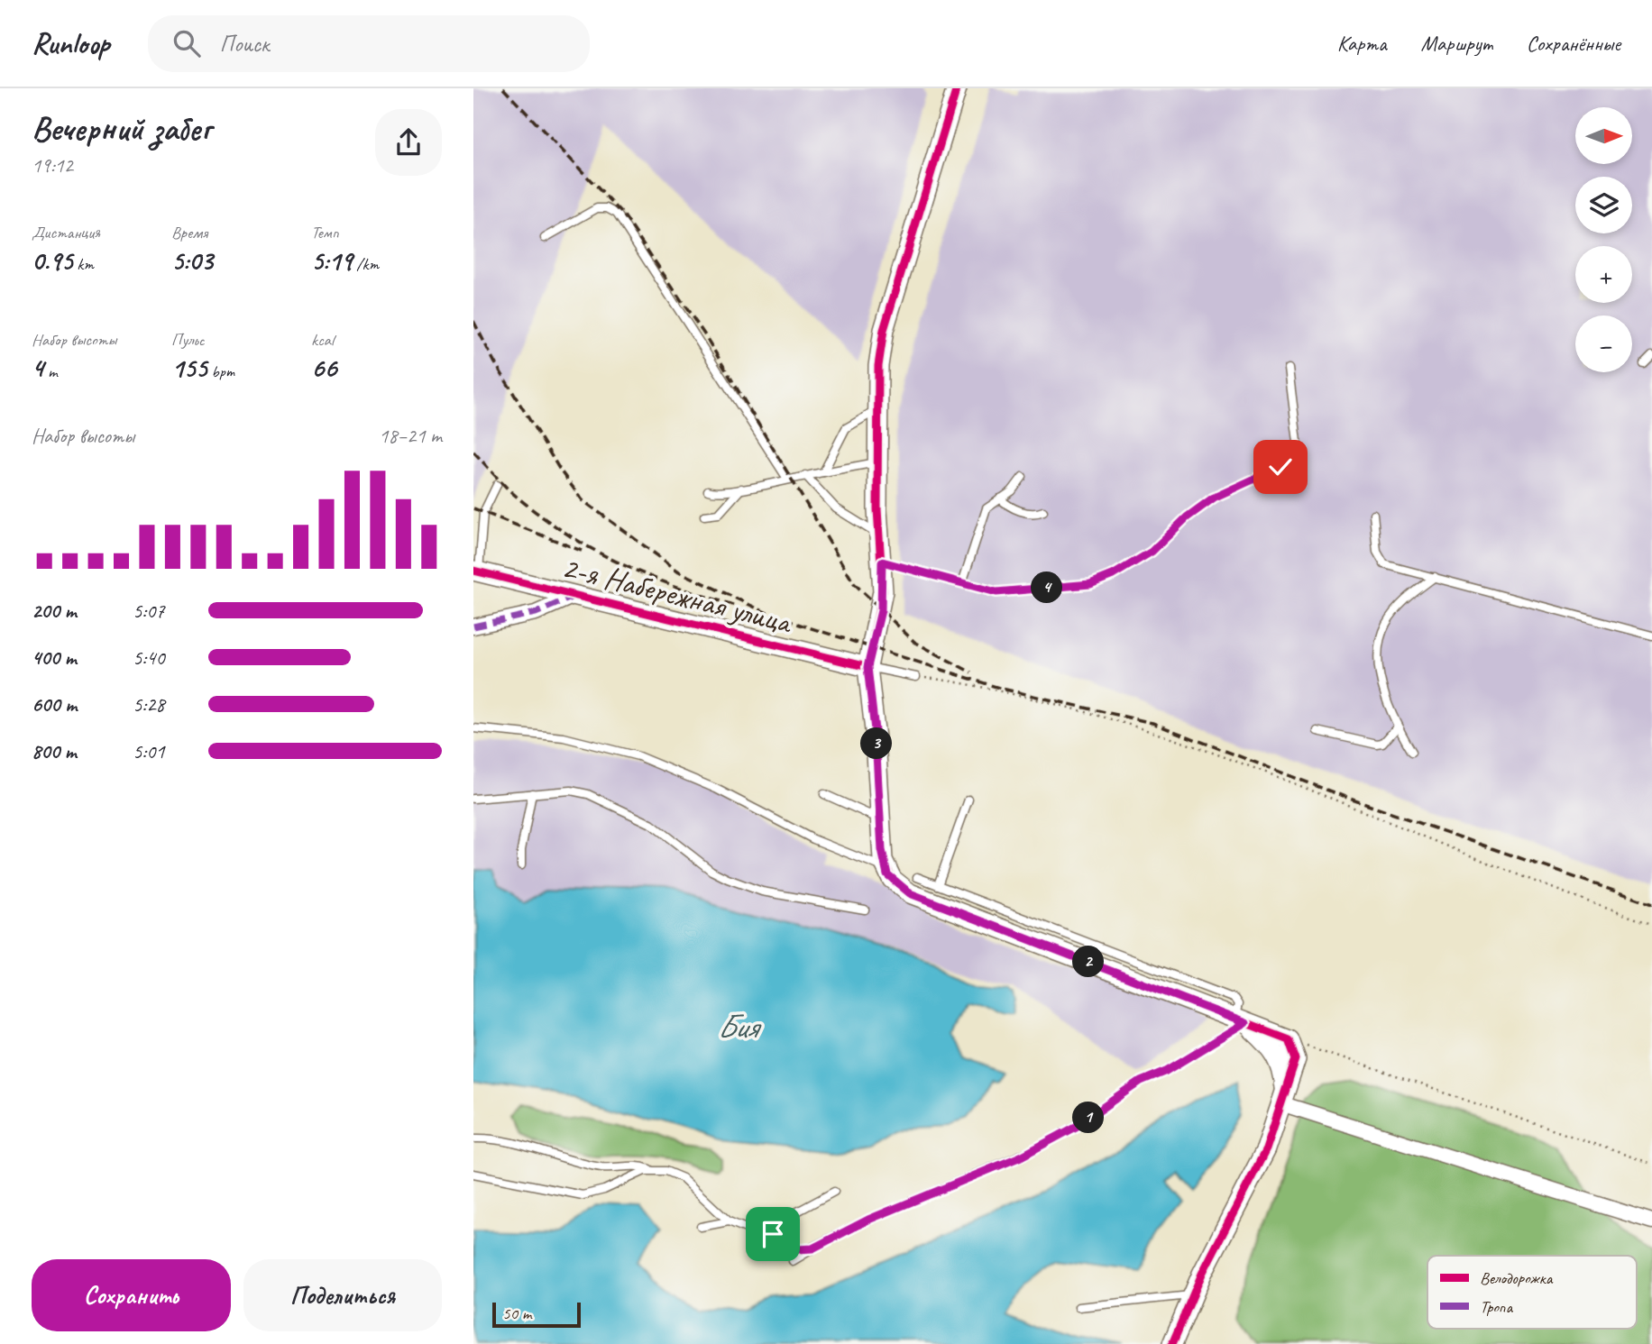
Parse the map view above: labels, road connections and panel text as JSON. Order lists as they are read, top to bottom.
{
  "streets": {
    "street": ["2-я Набережная улица"]
  },
  "water": ["Бия"],
  "legend": ["Велодорожка", "Тропа"],
  "scale_bar": "50 m",
  "north": "right",
  "page": {
    "header": "Runloop",
    "search": "Поиск",
    "nav": ["Карта", "Маршрут", "Сохранённые"],
    "heading": ["Вечерний забег", "19:12"],
    "map_buttons": ["+", "−"],
    "stats": [
      ["Дистанция", "0.95 km"],
      ["Время", "5:03"],
      ["Темп", "5:19 /km"],
      ["Набор высоты", "4 m"],
      ["Пульс", "155 bpm"],
      ["kcal", "66"]
    ],
    "chart": ["Набор высоты", "18–21 m"],
    "pins": [
      "4",
      "3",
      "2",
      "1"
    ],
    "list": [
      {
        "name": "200 m",
        "note": "5:07"
      },
      {
        "name": "400 m",
        "note": "5:40"
      },
      {
        "name": "600 m",
        "note": "5:28"
      },
      {
        "name": "800 m",
        "note": "5:01"
      }
    ],
    "buttons": ["Сохранить", "Поделиться"],
    "scale": "50 m"
  }
}
